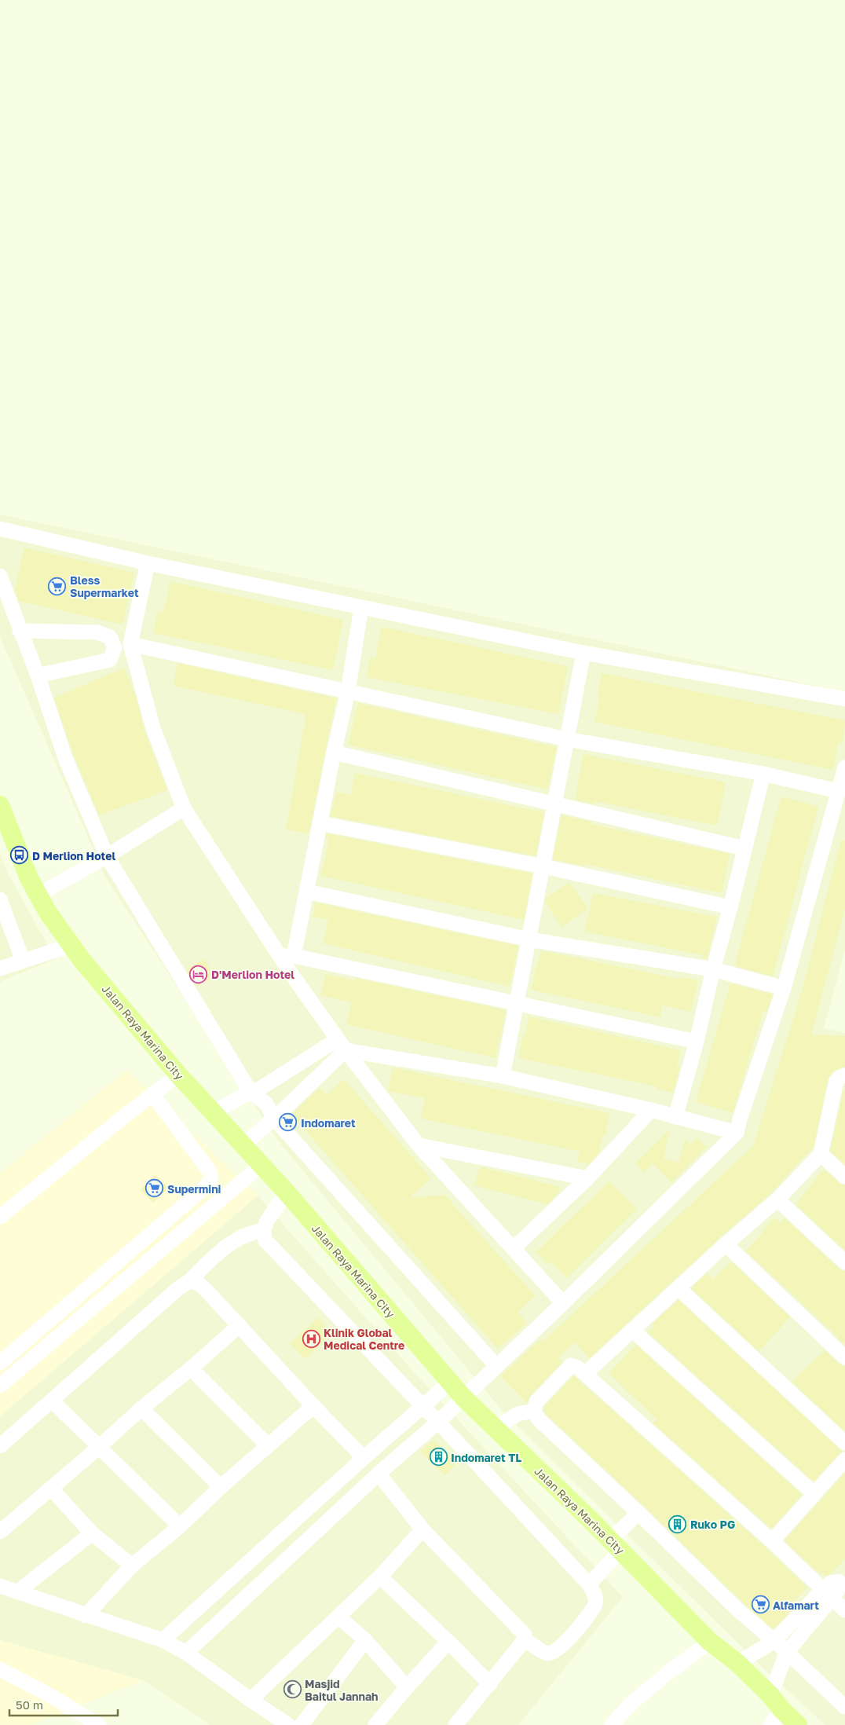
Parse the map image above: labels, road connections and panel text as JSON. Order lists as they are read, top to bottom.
{
  "streets": {
    "main road": ["Jalan Raya Marina City"]
  },
  "places": {
    "supermarket": [
      "Bless Supermarket",
      "Indomaret",
      "Supermini",
      "Alfamart"
    ],
    "bus stop": ["D Merlion Hotel"],
    "hotel": ["D'Merlion Hotel"],
    "hospital": ["Klinik Global Medical Centre"],
    "building": ["Indomaret TL", "Ruko PG"],
    "mosque": ["Masjid Baitul Jannah"]
  },
  "scale_bar": "50 m"
}
